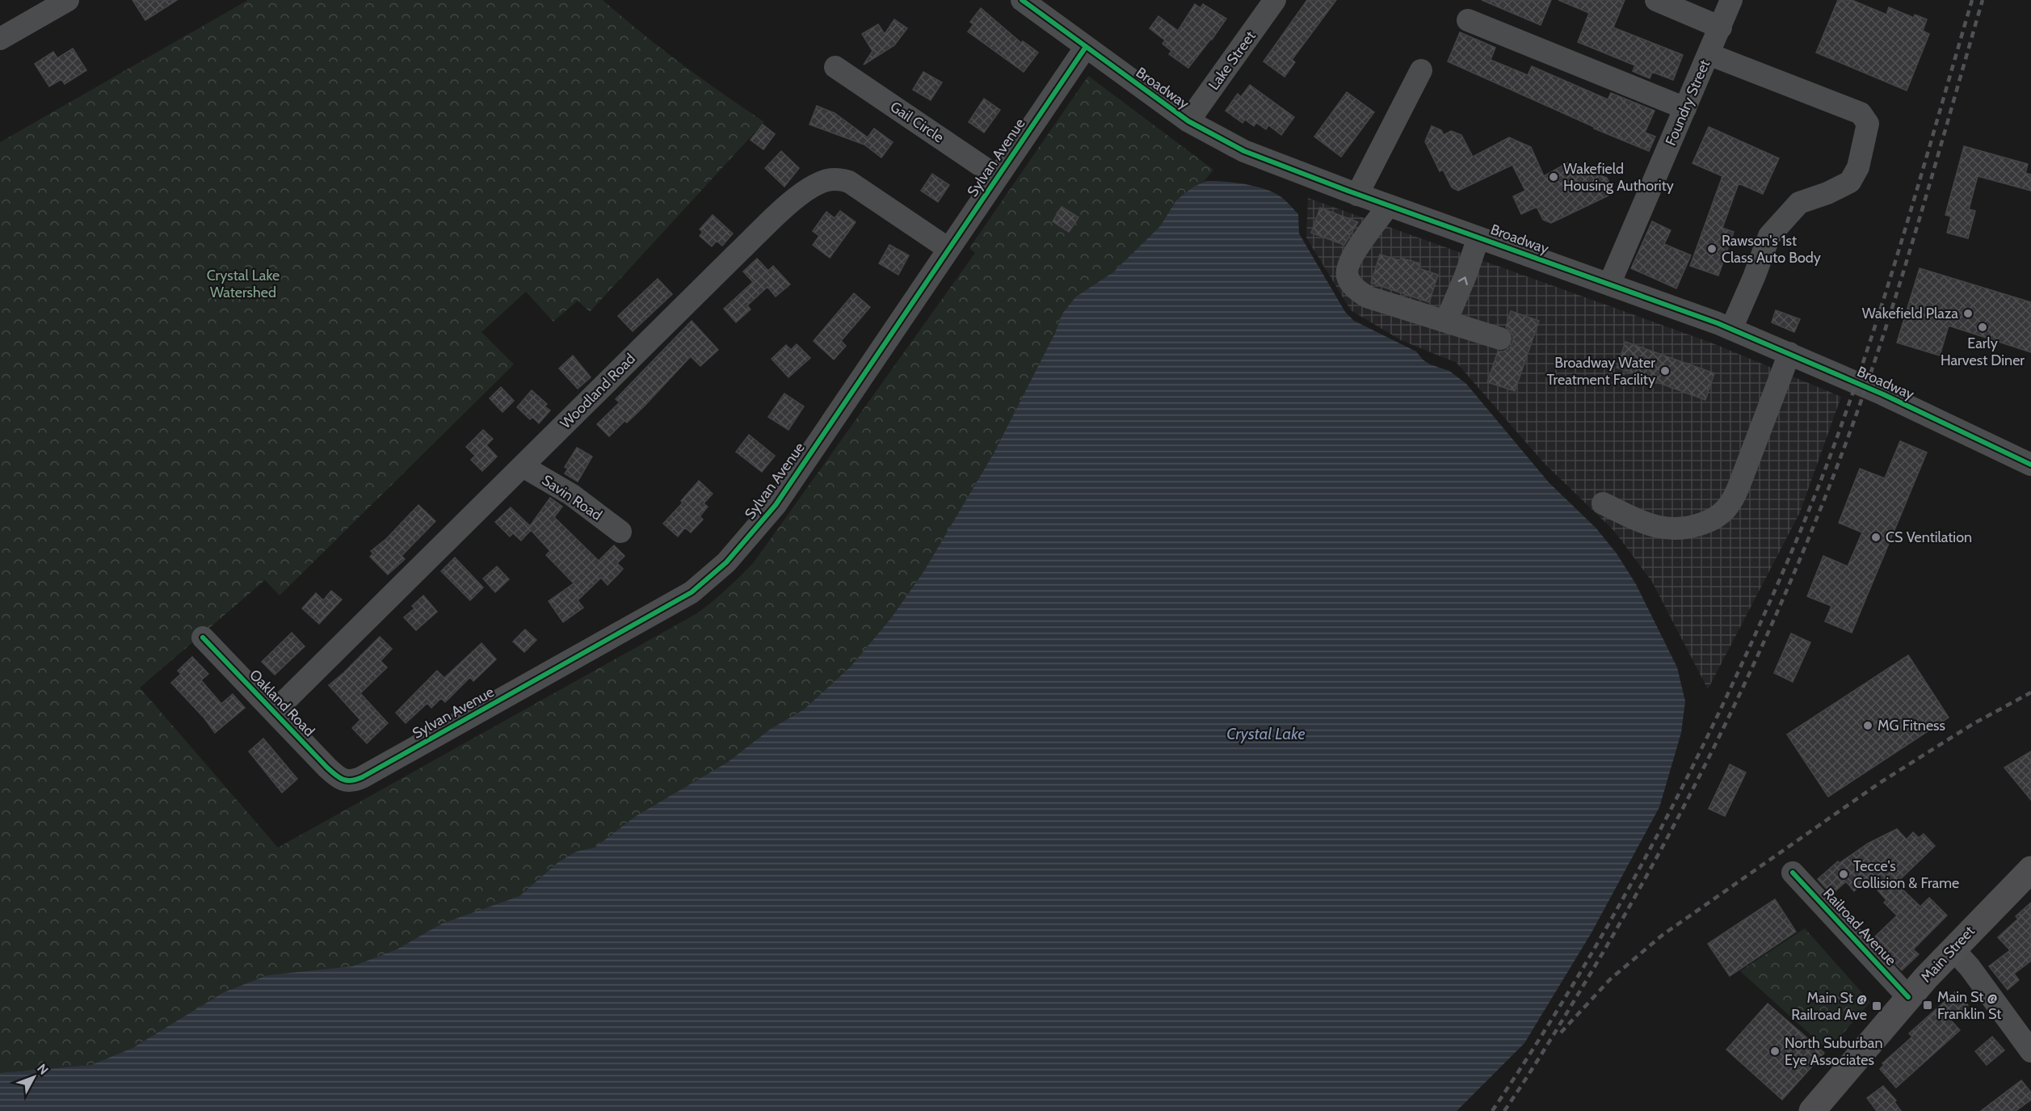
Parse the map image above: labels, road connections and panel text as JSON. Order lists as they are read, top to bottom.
{
  "streets": {
    "main road": ["Main Street"],
    "street": [
      "Lake Street",
      "Broadway",
      "Foundry Street",
      "Gail Circle",
      "Sylvan Avenue",
      "Woodland Road",
      "Savin Road",
      "Oakland Road",
      "Railroad Avenue"
    ]
  },
  "crossings": [
    ["Lake Street", "Broadway"],
    ["Broadway", "Foundry Street"],
    ["Broadway", "Sylvan Avenue"],
    ["Gail Circle", "Sylvan Avenue"],
    ["Sylvan Avenue", "Woodland Road"],
    ["Sylvan Avenue", "Oakland Road"],
    ["Woodland Road", "Savin Road"],
    ["Woodland Road", "Oakland Road"],
    ["Railroad Avenue", "Main Street"]
  ],
  "water": ["Crystal Lake"],
  "parks": ["Crystal Lake Watershed"],
  "places": {
    "other": [
      "Wakefield Housing Authority",
      "Rawson's 1st Class Auto Body",
      "Wakefield Plaza",
      "Early Harvest Diner",
      "Broadway Water Treatment Facility",
      "CS Ventilation",
      "MG Fitness",
      "Tecce's Collision & Frame",
      "North Suburban Eye Associates"
    ],
    "transit": ["Main St @ Franklin St", "Main St @ Railroad Ave"]
  },
  "north": "top right"
}
